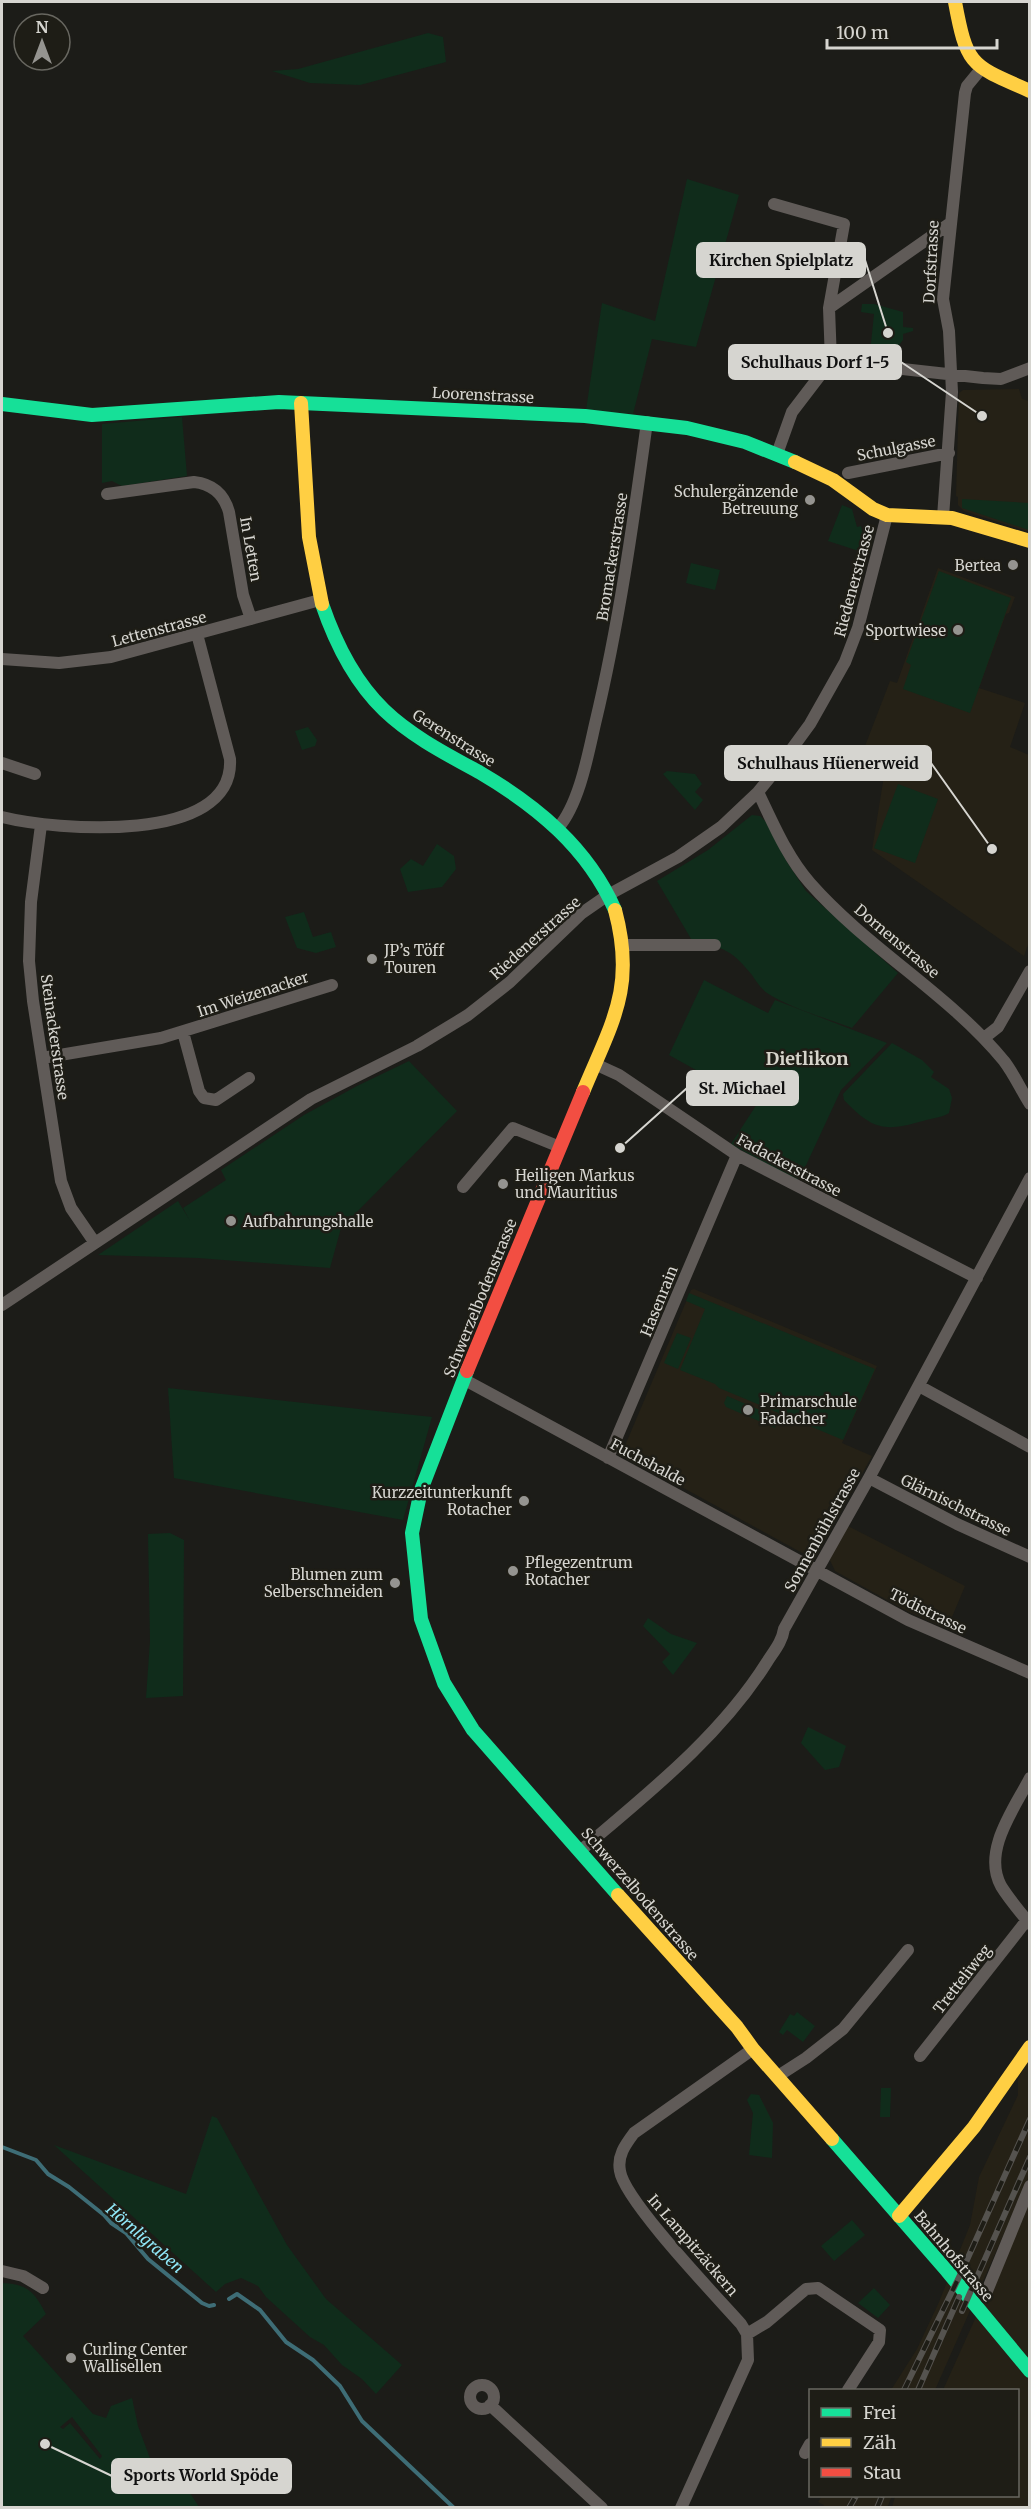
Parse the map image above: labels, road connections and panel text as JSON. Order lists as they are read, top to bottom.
{
  "streets": {
    "street": [
      "Dorfstrasse",
      "Loorenstrasse",
      "Schulgasse",
      "In Letten",
      "Bromackerstrasse",
      "Riedenerstrasse",
      "Lettenstrasse",
      "Gerenstrasse",
      "Dornenstrasse",
      "Im Weizenacker",
      "Steinackerstrasse",
      "Fadackerstrasse",
      "Schwerzelbodenstrasse",
      "Hasenrain",
      "Fuchshalde",
      "Glärnischstrasse",
      "Sonnenbühlstrasse",
      "Tödistrasse",
      "Tretteliweg",
      "In Lampitzäckern",
      "Bahnhofstrasse"
    ]
  },
  "crossings": [
    ["Dorfstrasse", "Loorenstrasse"],
    ["Dorfstrasse", "Schulgasse"],
    ["Loorenstrasse", "Bromackerstrasse"],
    ["Loorenstrasse", "Riedenerstrasse"],
    ["Loorenstrasse", "Gerenstrasse"],
    ["In Letten", "Lettenstrasse"],
    ["Bromackerstrasse", "Gerenstrasse"],
    ["Riedenerstrasse", "Gerenstrasse"],
    ["Riedenerstrasse", "Dornenstrasse"],
    ["Riedenerstrasse", "Steinackerstrasse"],
    ["Riedenerstrasse", "Schwerzelbodenstrasse"],
    ["Lettenstrasse", "Gerenstrasse"],
    ["Gerenstrasse", "Schwerzelbodenstrasse"],
    ["Im Weizenacker", "Steinackerstrasse"],
    ["Fadackerstrasse", "Schwerzelbodenstrasse"],
    ["Fadackerstrasse", "Hasenrain"],
    ["Fadackerstrasse", "Sonnenbühlstrasse"],
    ["Schwerzelbodenstrasse", "Fuchshalde"],
    ["Schwerzelbodenstrasse", "Sonnenbühlstrasse"],
    ["Schwerzelbodenstrasse", "In Lampitzäckern"],
    ["Schwerzelbodenstrasse", "Bahnhofstrasse"],
    ["Hasenrain", "Fuchshalde"],
    ["Fuchshalde", "Sonnenbühlstrasse"],
    ["Fuchshalde", "Tödistrasse"],
    ["Glärnischstrasse", "Sonnenbühlstrasse"],
    ["Sonnenbühlstrasse", "Tödistrasse"]
  ],
  "districts": ["Dietlikon"],
  "water": ["Hörnligraben"],
  "places": [
    "Kirchen Spielplatz",
    "Schulhaus Dorf 1-5",
    "Schulergänzende Betreuung",
    "Bertea",
    "Sportwiese",
    "Schulhaus Hüenerweid",
    "JP’s Töff Touren",
    "St. Michael",
    "Heiligen Markus und Mauritius",
    "Aufbahrungshalle",
    "Primarschule Fadacher",
    "Kurzzeitunterkunft Rotacher",
    "Pflegezentrum Rotacher",
    "Blumen zum Selberschneiden",
    "Curling Center Wallisellen",
    "Sports World Spöde"
  ],
  "legend": ["Frei", "Zäh", "Stau"],
  "scale_bar": "100 m",
  "north": "top"
}
